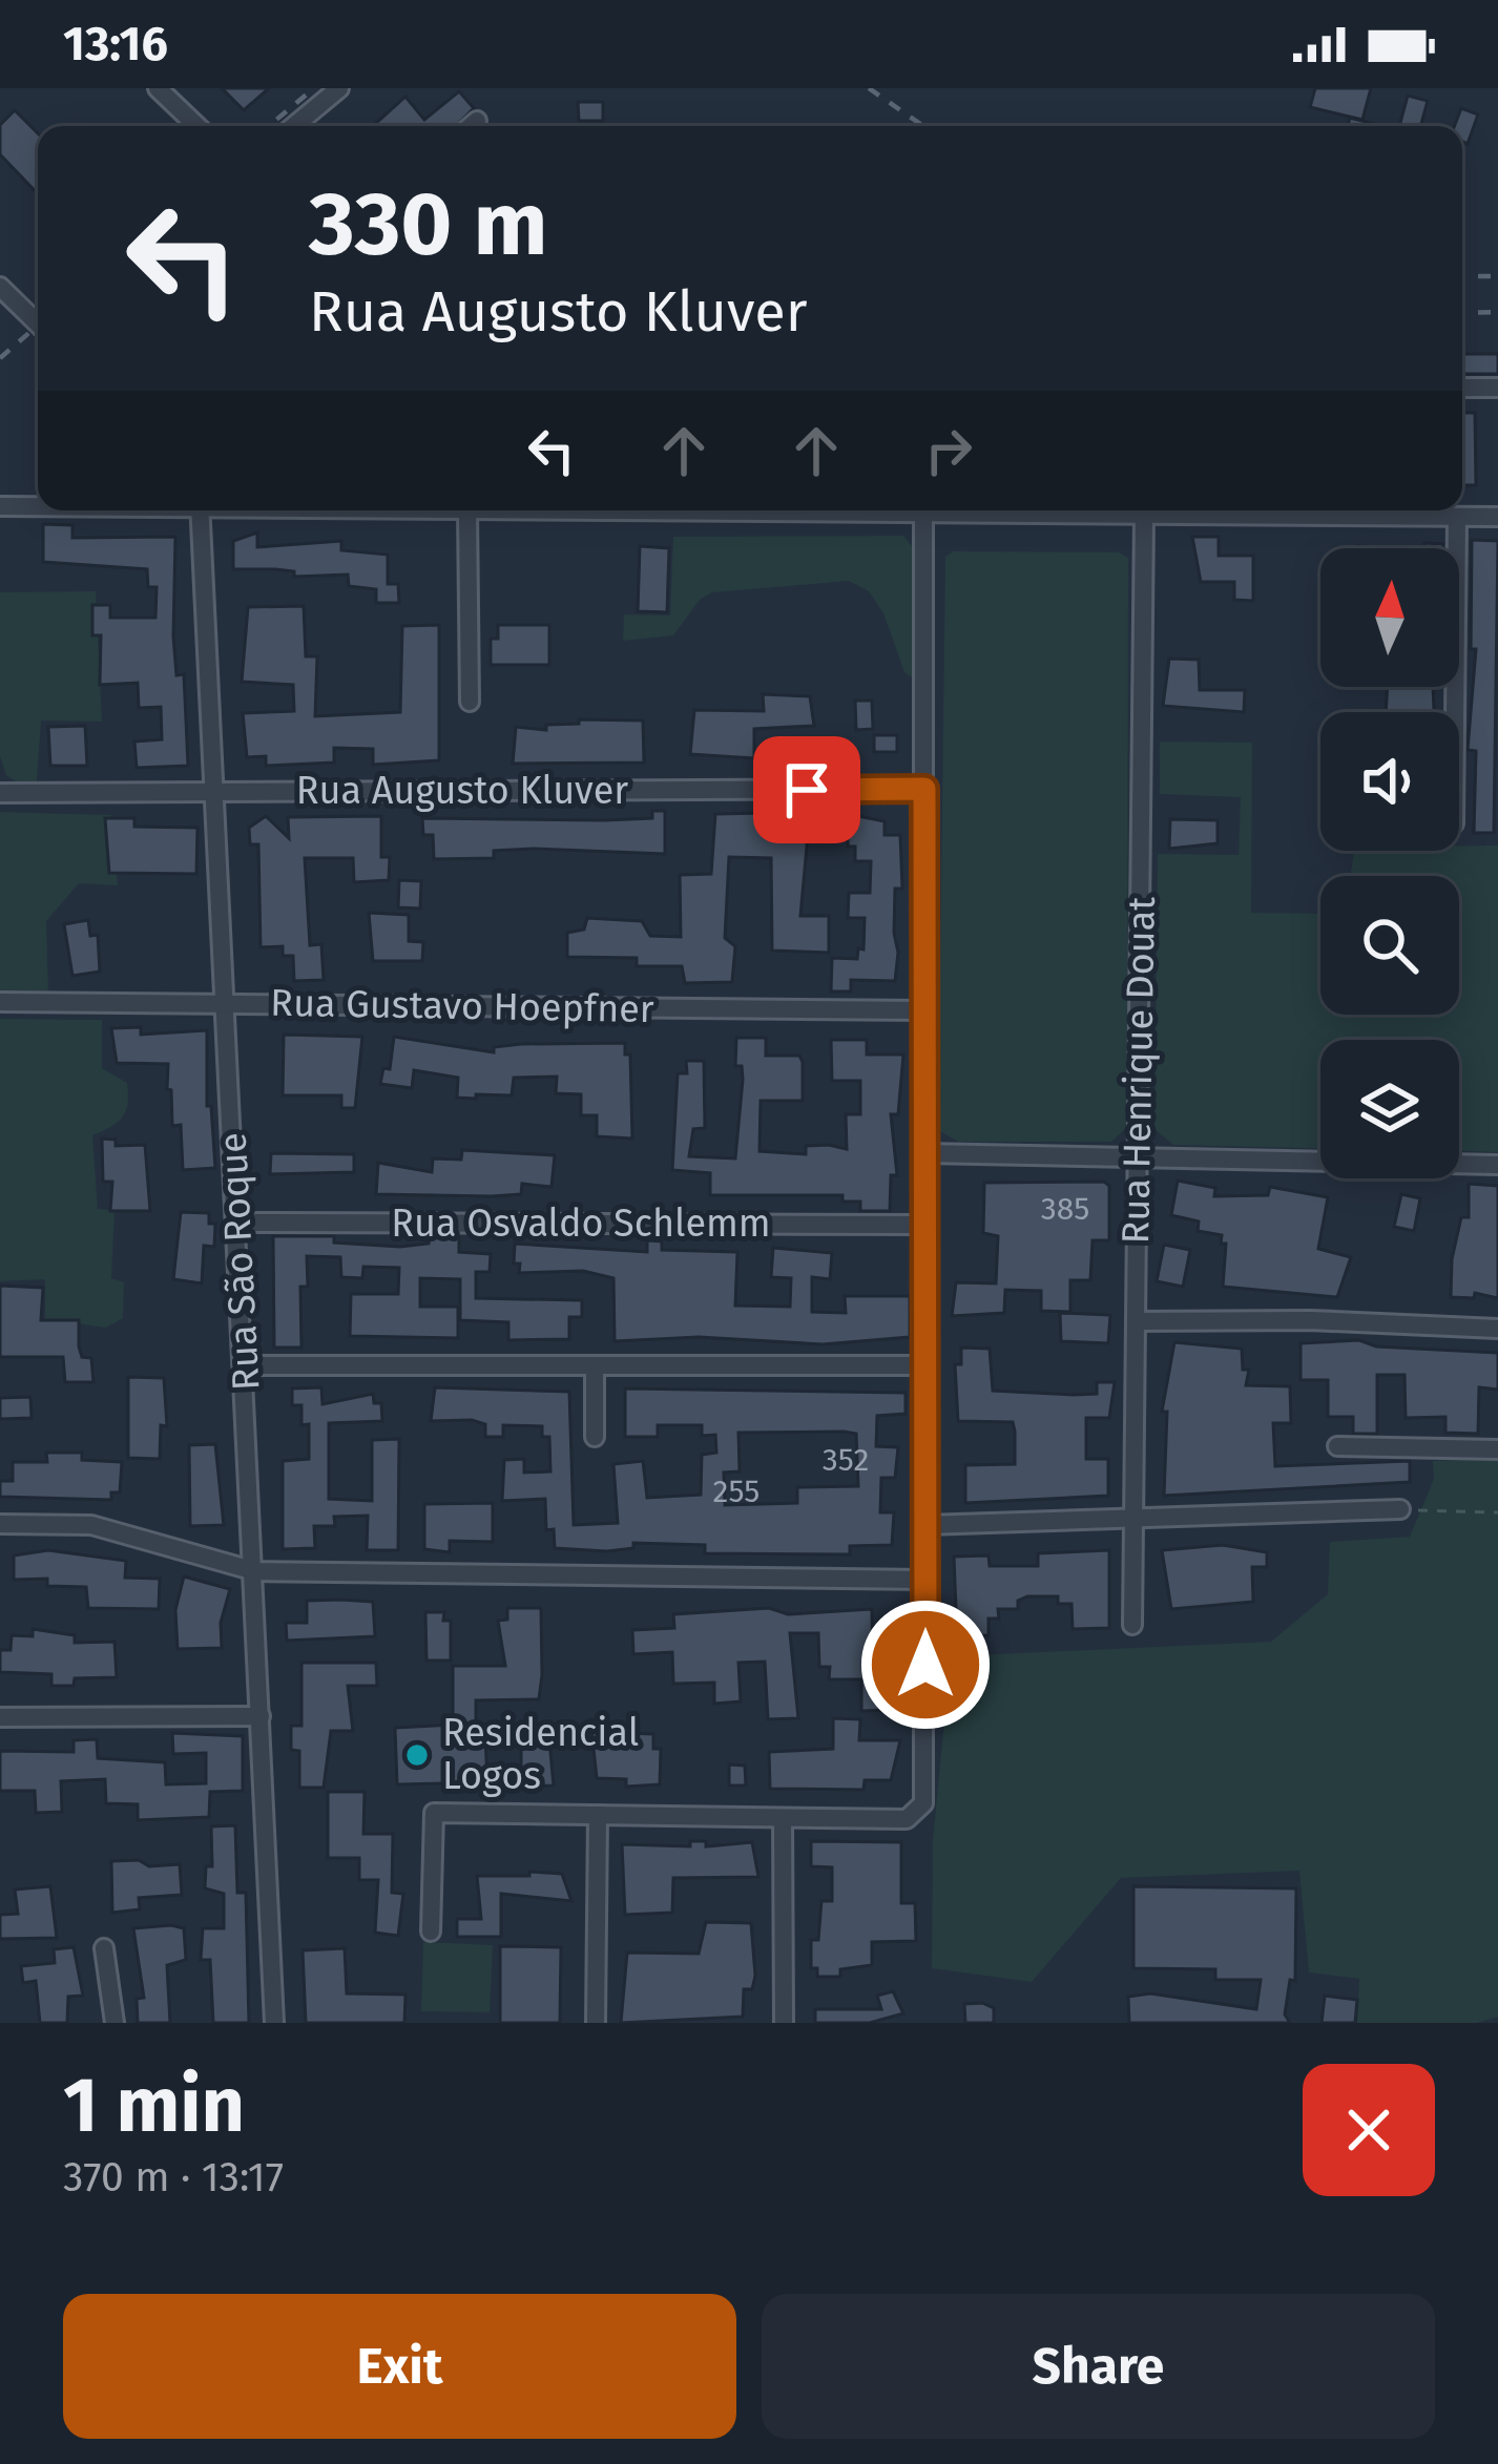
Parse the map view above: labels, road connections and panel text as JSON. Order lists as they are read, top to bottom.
{
  "streets": {
    "street": [
      "Rua Augusto Kluver",
      "Rua Gustavo Hoepfner",
      "Rua Henrique Douat",
      "Rua Osvaldo Schlemm",
      "Rua São Roque"
    ]
  },
  "crossings": [
    ["Rua Augusto Kluver", "Rua São Roque"],
    ["Rua Gustavo Hoepfner", "Rua São Roque"],
    ["Rua Osvaldo Schlemm", "Rua São Roque"]
  ],
  "places": ["Residencial Logos"],
  "house_numbers": ["385", "352", "255"],
  "north": "top",
  "page": {
    "status": "13:16",
    "turn": ["330 m", "Rua Augusto Kluver"],
    "heading": ["1 min", "370 m · 13:17"],
    "buttons": ["Exit", "Share"]
  }
}
